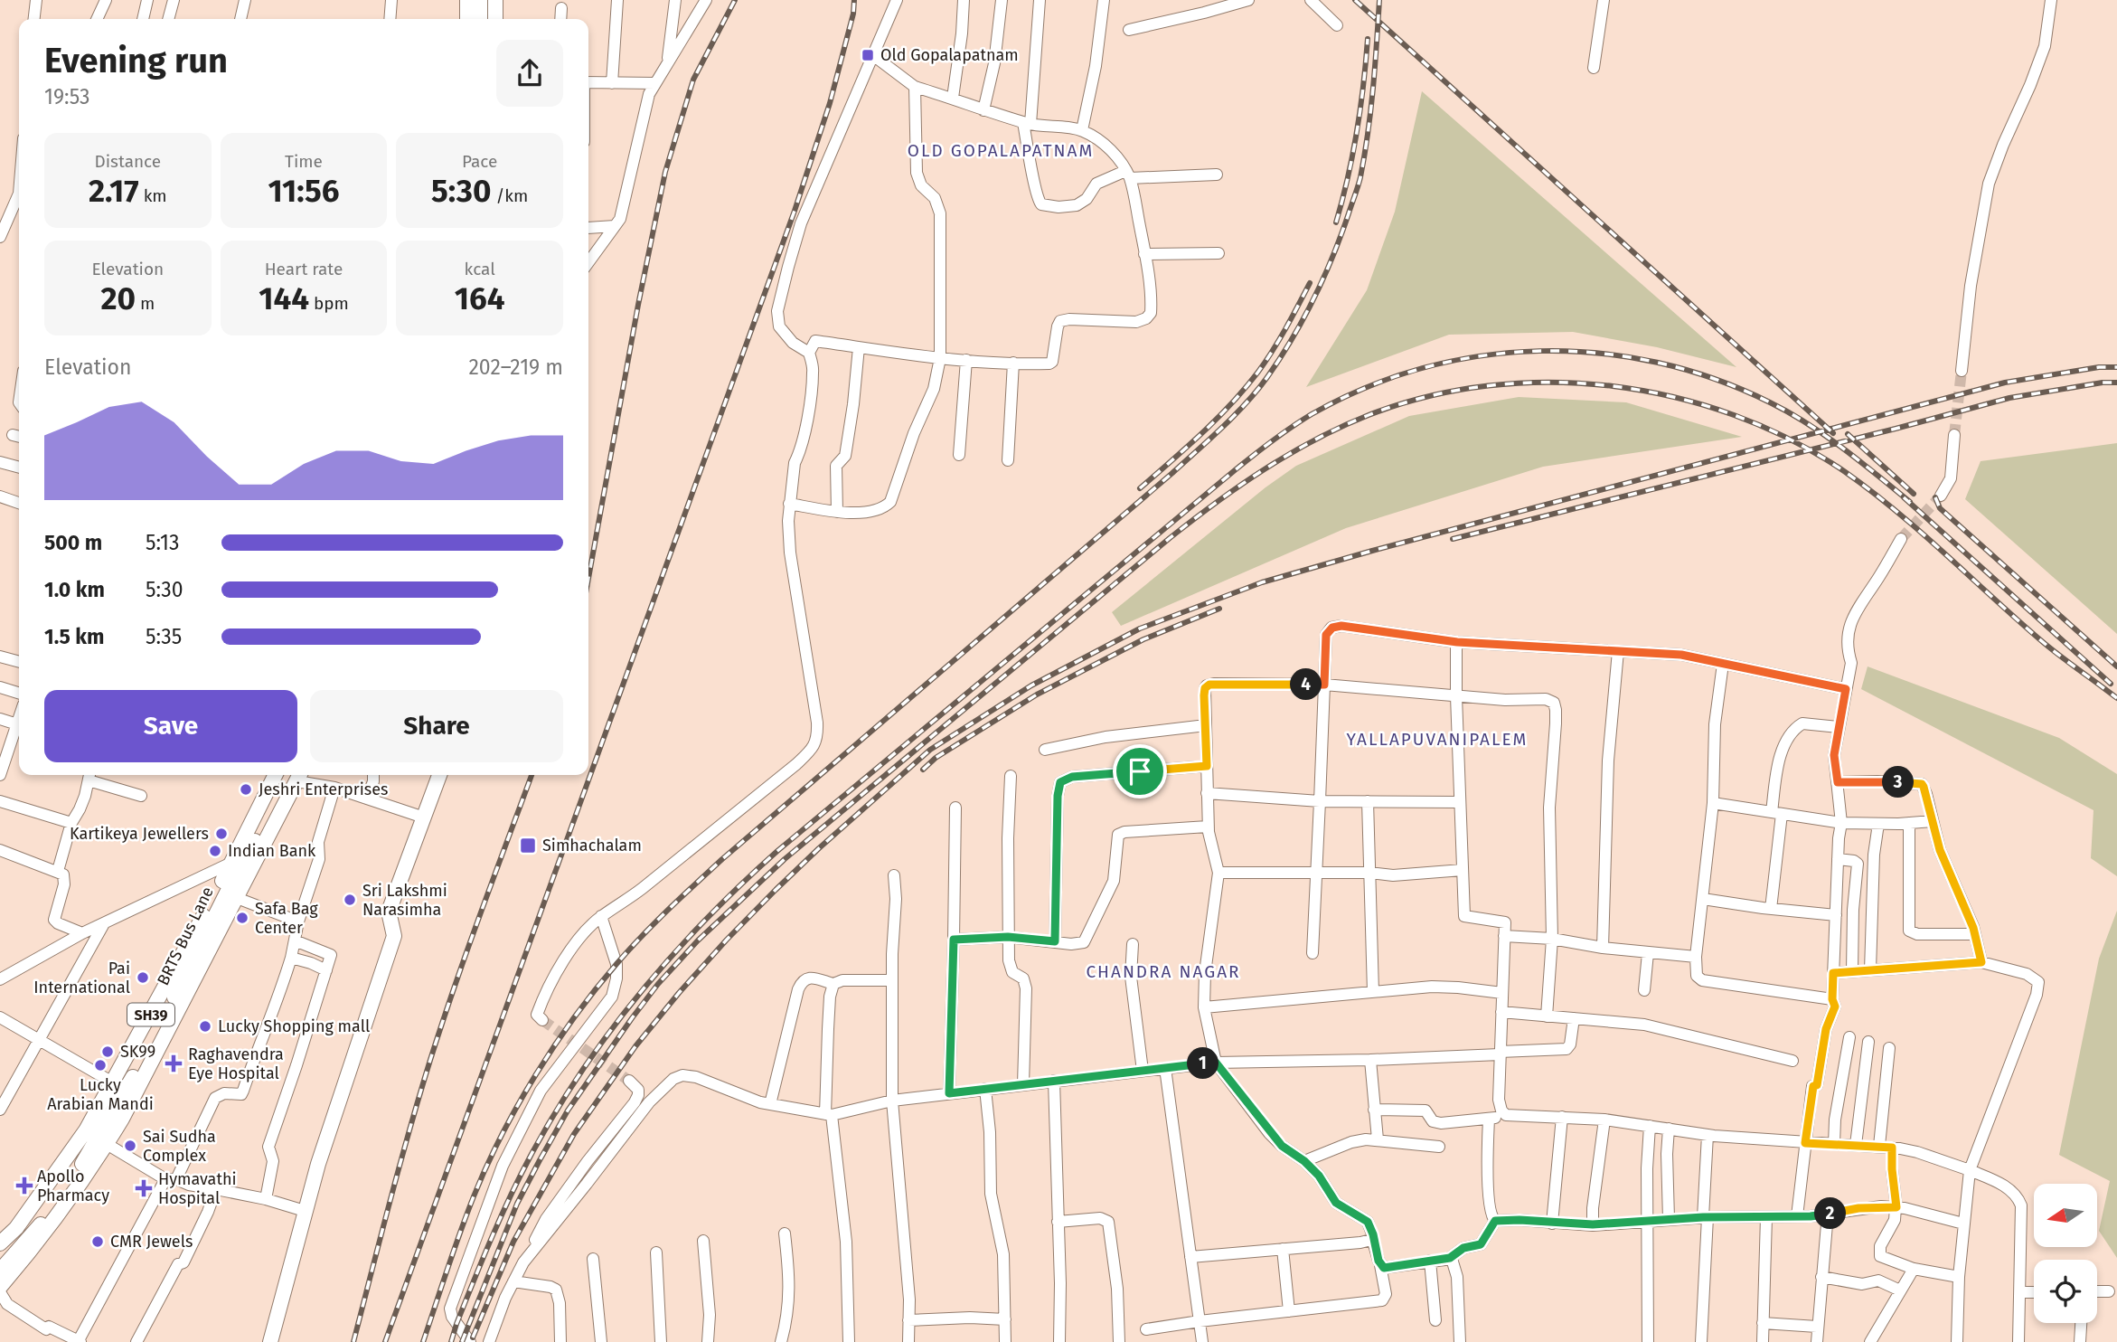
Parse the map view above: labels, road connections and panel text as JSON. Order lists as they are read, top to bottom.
{
  "streets": {
    "main road": ["BRTS Bus Lane", "SH39"]
  },
  "districts": ["OLD GOPALAPATNAM", "YALLAPUVANIPALEM", "CHANDRA NAGAR"],
  "places": {
    "transit": ["Old Gopalapatnam", "Simhachalam"],
    "other": [
      "Jeshri Enterprises",
      "Kartikeya Jewellers",
      "Indian Bank",
      "Sri Lakshmi Narasimha",
      "Safa Bag Center",
      "Pai International",
      "Lucky Shopping mall",
      "SK99",
      "Lucky Arabian Mandi",
      "Sai Sudha Complex",
      "CMR Jewels"
    ],
    "health": ["Raghavendra Eye Hospital", "Apollo Pharmacy", "Hymavathi Hospital"]
  },
  "north": "left",
  "page": {
    "heading": ["Evening run", "19:53"],
    "stats": [
      ["Distance", "2.17 km"],
      ["Time", "11:56"],
      ["Pace", "5:30 /km"],
      ["Elevation", "20 m"],
      ["Heart rate", "144 bpm"],
      ["kcal", "164"]
    ],
    "chart": ["Elevation", "202–219 m"],
    "list": [
      {
        "name": "500 m",
        "note": "5:13"
      },
      {
        "name": "1.0 km",
        "note": "5:30"
      },
      {
        "name": "1.5 km",
        "note": "5:35"
      }
    ],
    "pins": [
      "4",
      "3",
      "1",
      "2"
    ],
    "buttons": ["Save", "Share"]
  }
}
